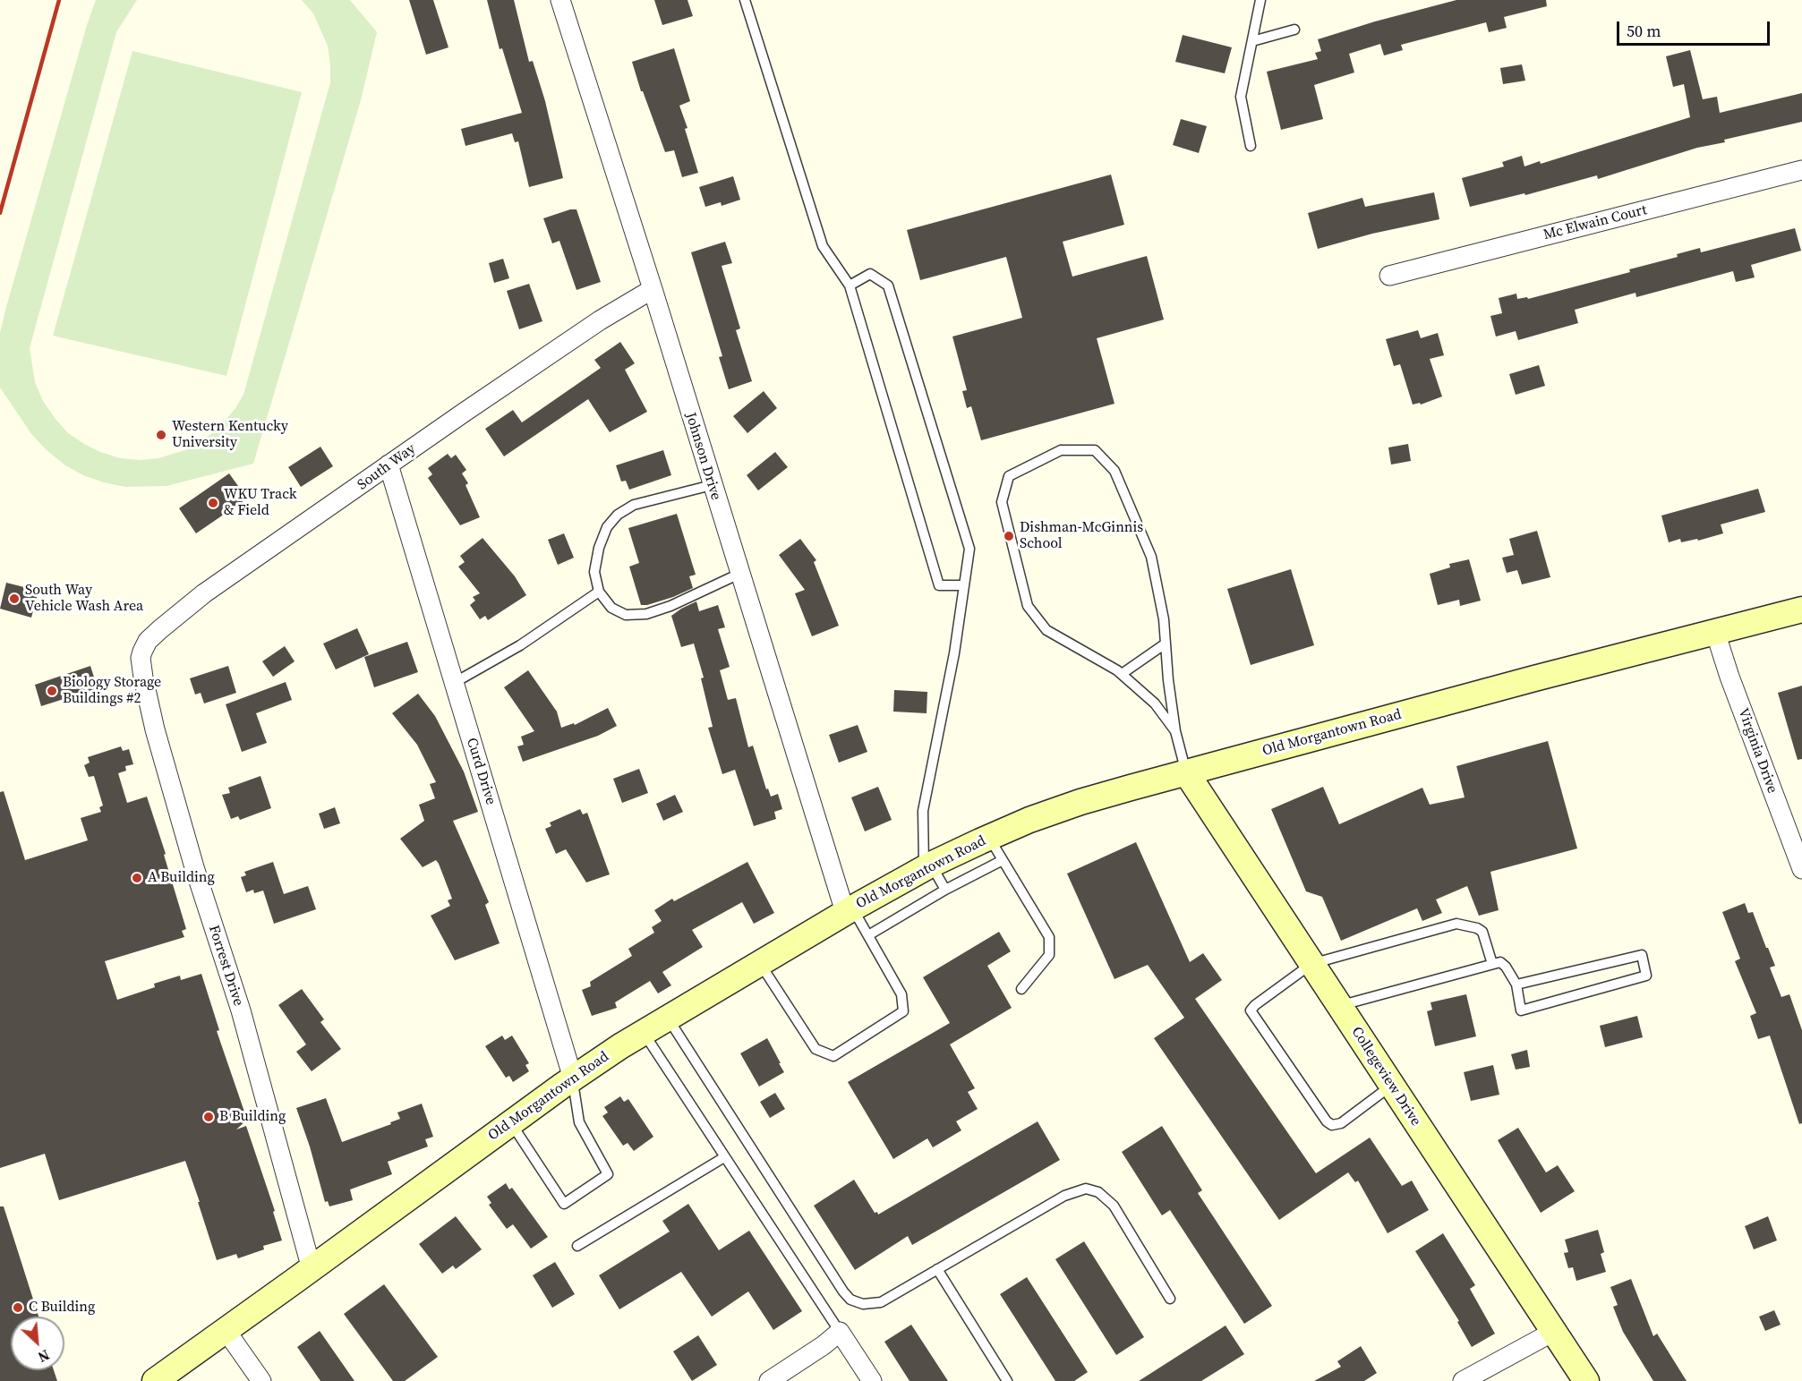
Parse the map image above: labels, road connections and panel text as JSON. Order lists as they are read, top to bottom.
{
  "streets": {
    "street": [
      "Mc Elwain Court",
      "Johnson Drive",
      "South Way",
      "Old Morgantown Road",
      "Virginia Drive",
      "Curd Drive",
      "Forrest Drive",
      "Collegeview Drive"
    ]
  },
  "crossings": [
    ["Johnson Drive", "South Way"],
    ["Johnson Drive", "Old Morgantown Road"],
    ["South Way", "Curd Drive"],
    ["South Way", "Forrest Drive"],
    ["Old Morgantown Road", "Virginia Drive"],
    ["Old Morgantown Road", "Curd Drive"],
    ["Old Morgantown Road", "Forrest Drive"],
    ["Old Morgantown Road", "Collegeview Drive"]
  ],
  "places": [
    "Western Kentucky University",
    "WKU Track & Field",
    "Dishman-McGinnis School",
    "South Way Vehicle Wash Area",
    "Biology Storage Buildings #2",
    "A Building",
    "B Building",
    "C Building"
  ],
  "scale_bar": "50 m",
  "north": "bottom right"
}
